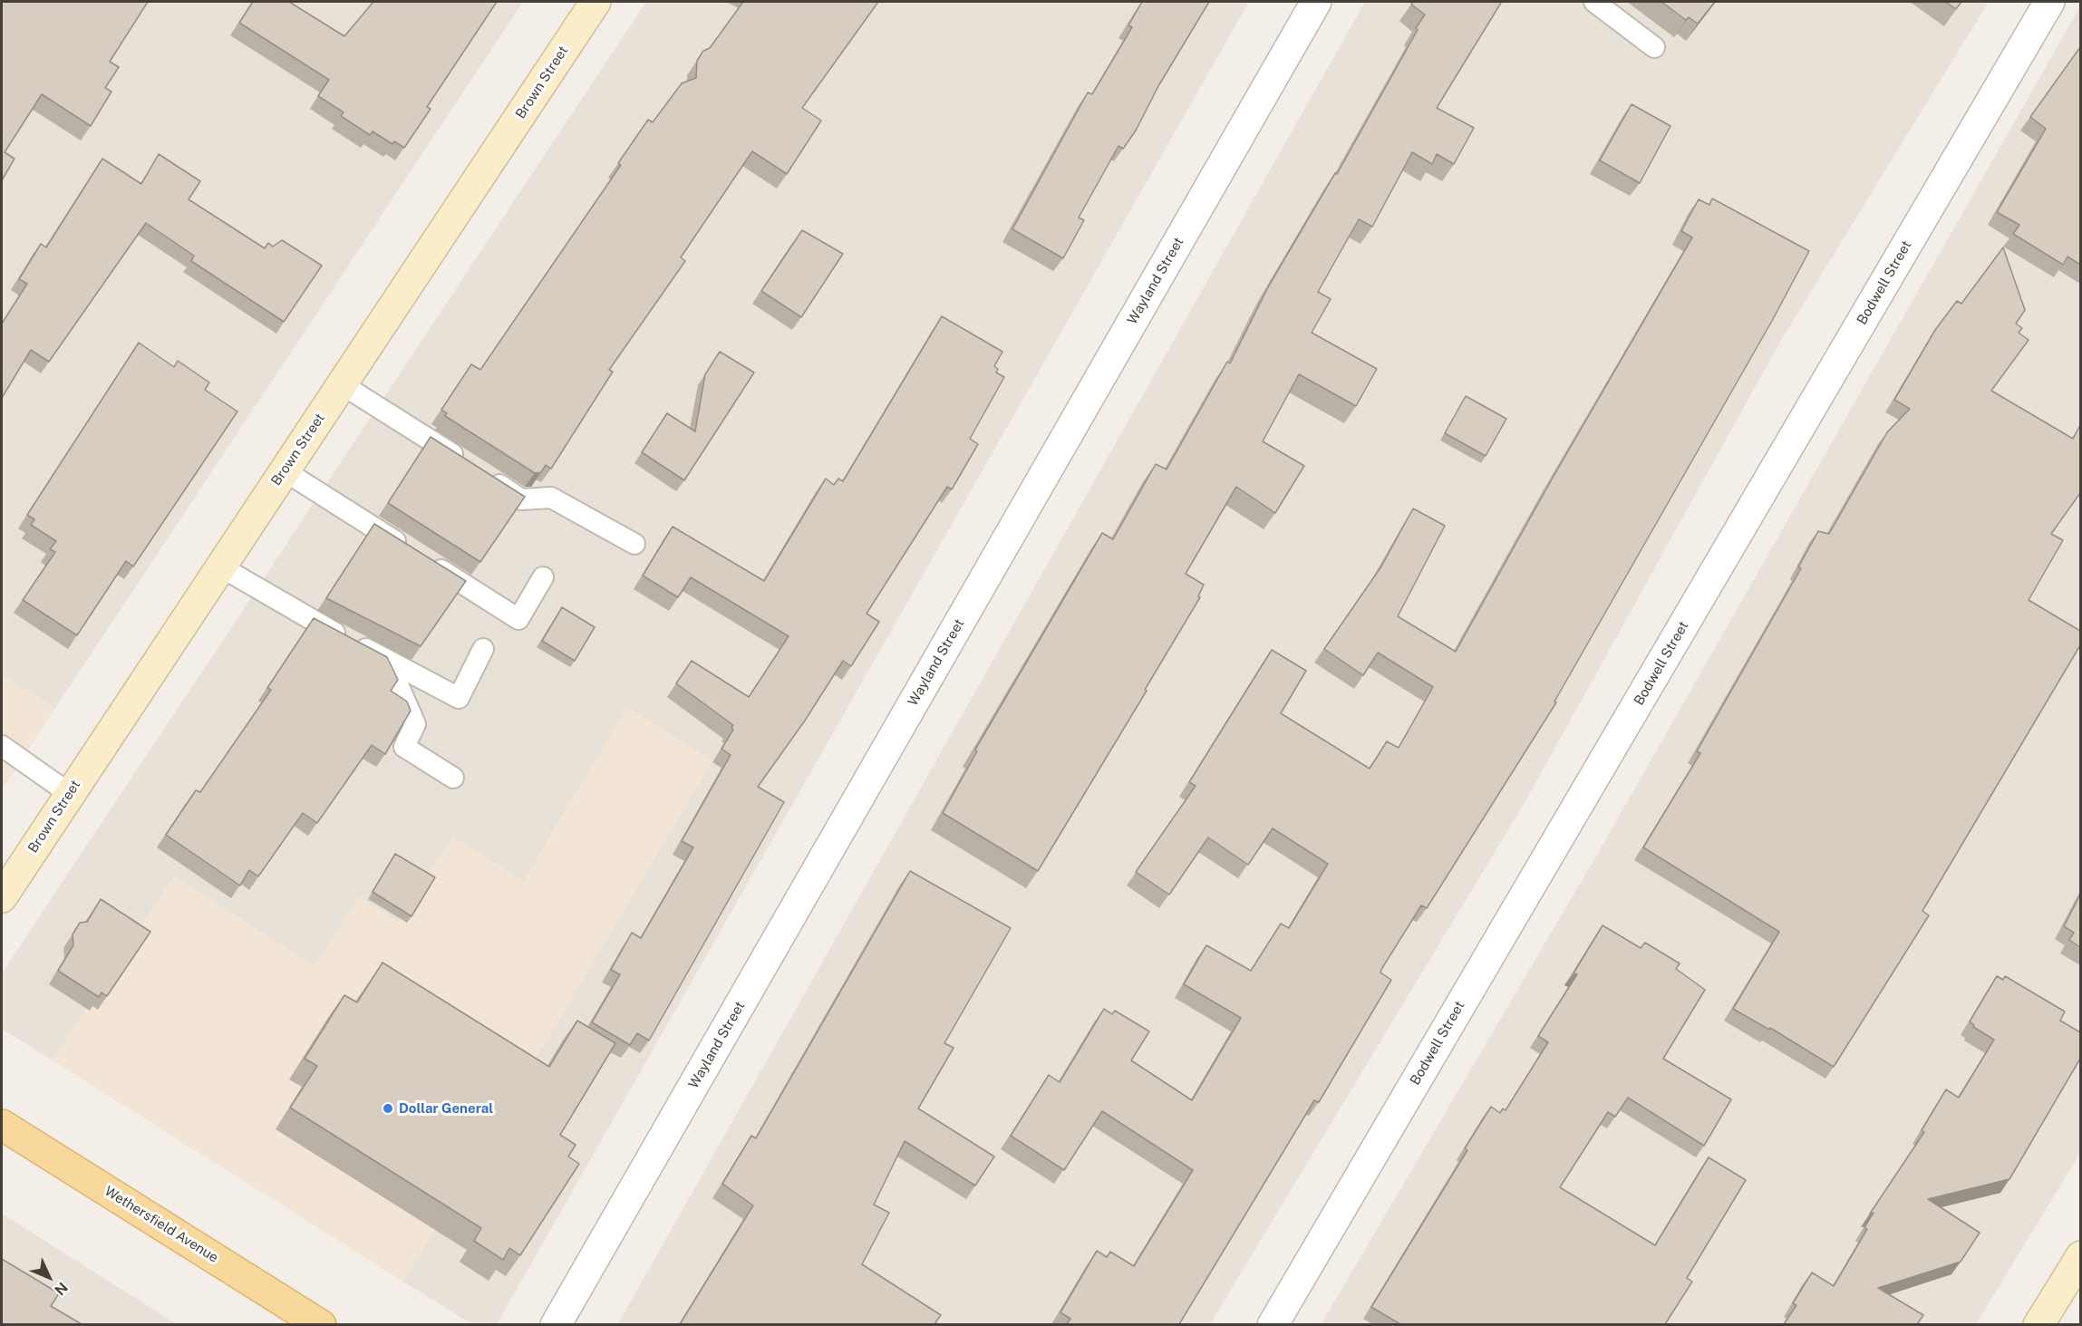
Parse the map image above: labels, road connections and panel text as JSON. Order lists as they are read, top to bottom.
{
  "streets": {
    "main road": ["Brown Street", "Wethersfield Avenue"],
    "street": ["Wayland Street", "Bodwell Street"]
  },
  "places": ["Dollar General"],
  "north": "bottom right"
}
